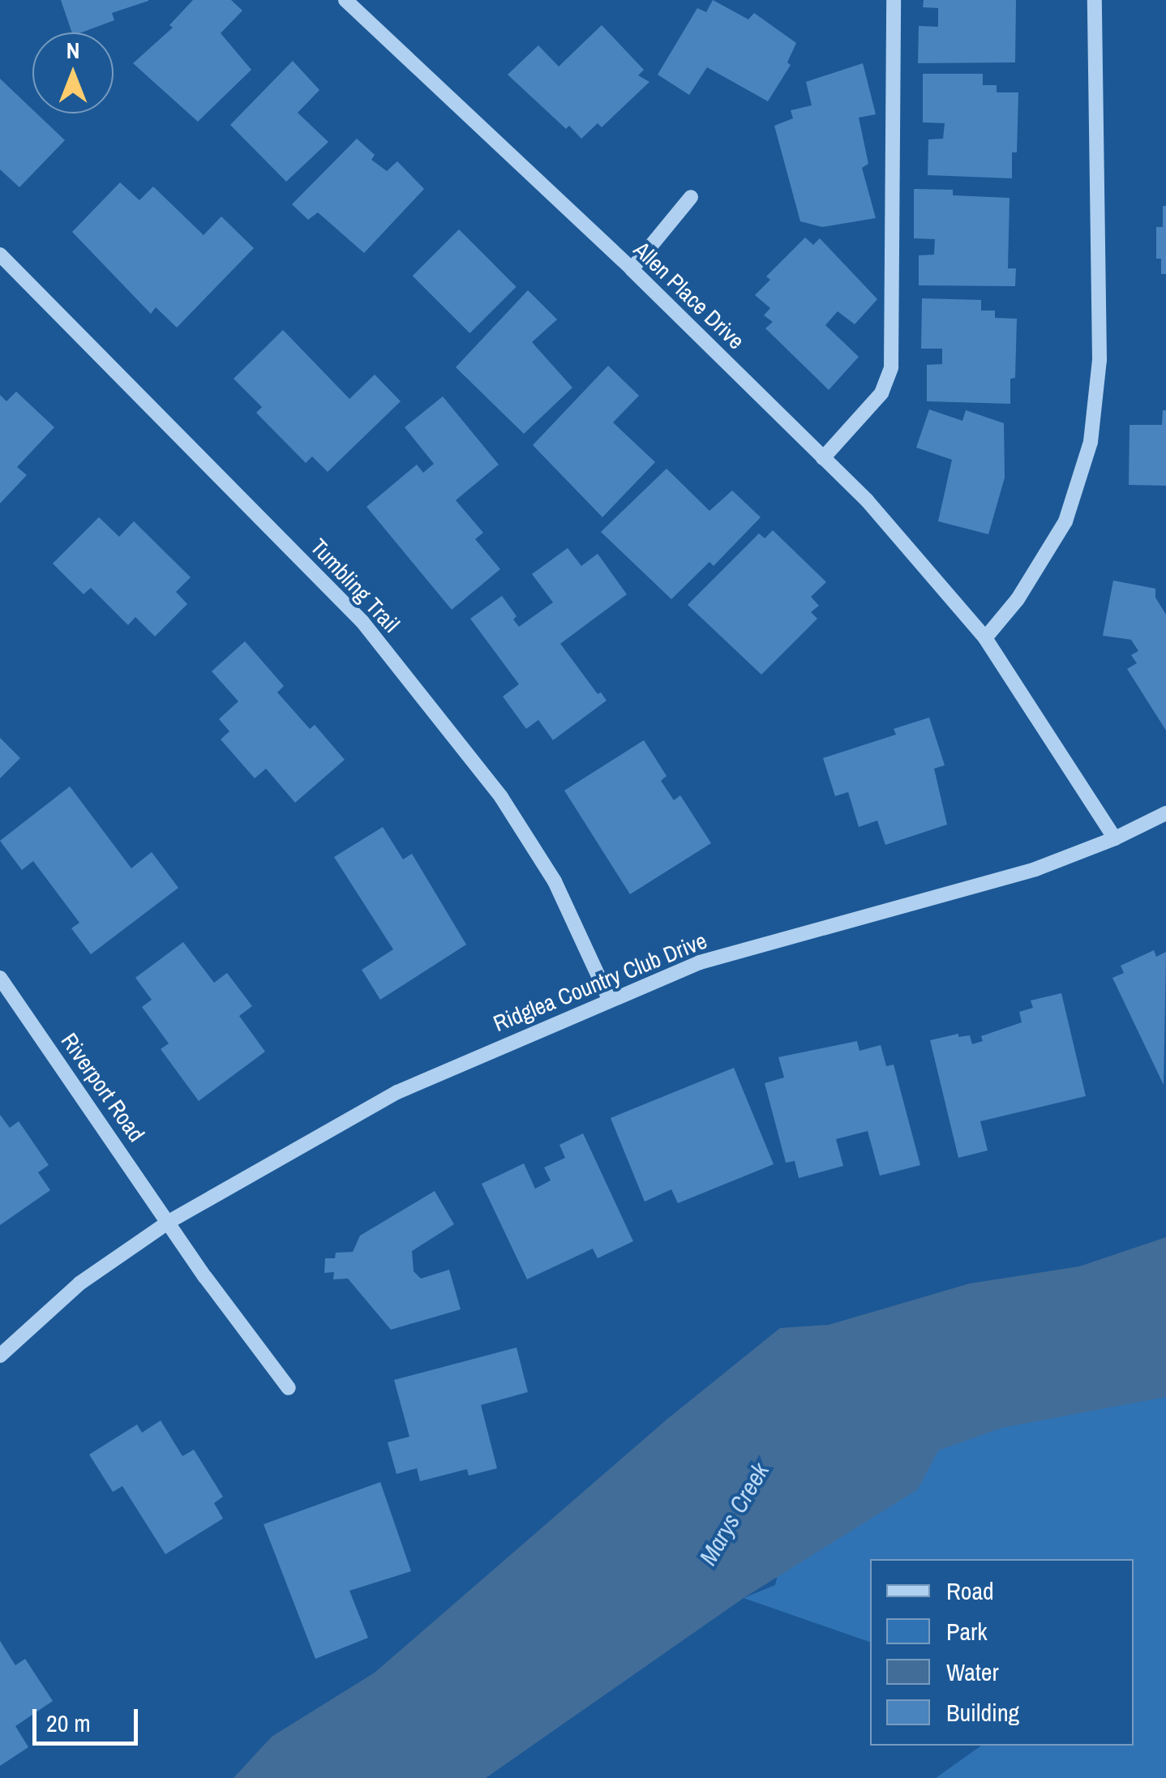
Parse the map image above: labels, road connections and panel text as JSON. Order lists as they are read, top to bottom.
{
  "streets": {
    "street": [
      "Allen Place Drive",
      "Tumbling Trail",
      "Ridglea Country Club Drive",
      "Riverport Road"
    ]
  },
  "crossings": [
    ["Allen Place Drive", "Ridglea Country Club Drive"],
    ["Tumbling Trail", "Ridglea Country Club Drive"],
    ["Ridglea Country Club Drive", "Riverport Road"]
  ],
  "water": ["Marys Creek"],
  "legend": [
    "Road",
    "Park",
    "Water",
    "Building"
  ],
  "scale_bar": "20 m",
  "north": "top"
}
